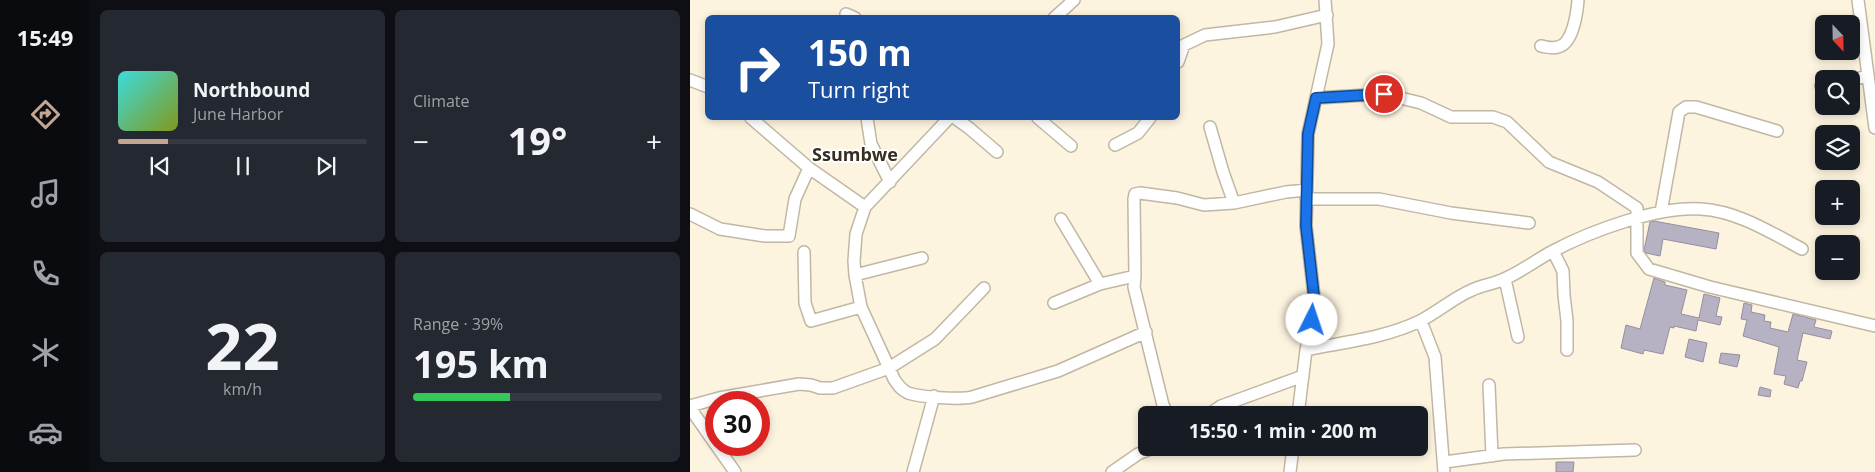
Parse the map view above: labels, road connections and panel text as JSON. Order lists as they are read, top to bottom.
{
  "districts": ["Ssumbwe"],
  "north": "bottom",
  "page": {
    "tabs": "15:49",
    "tile": [
      "Climate",
      ["22", "km/h"],
      ["Range · 39%", "195 km"]
    ],
    "map_buttons": ["+", "−"],
    "turn": ["150 m", "Turn right"],
    "song": ["Northbound", "June Harbor"],
    "heat": ["−", "19°", "+"],
    "limit": "30",
    "trip": "15:50 · 1 min · 200 m"
  }
}
